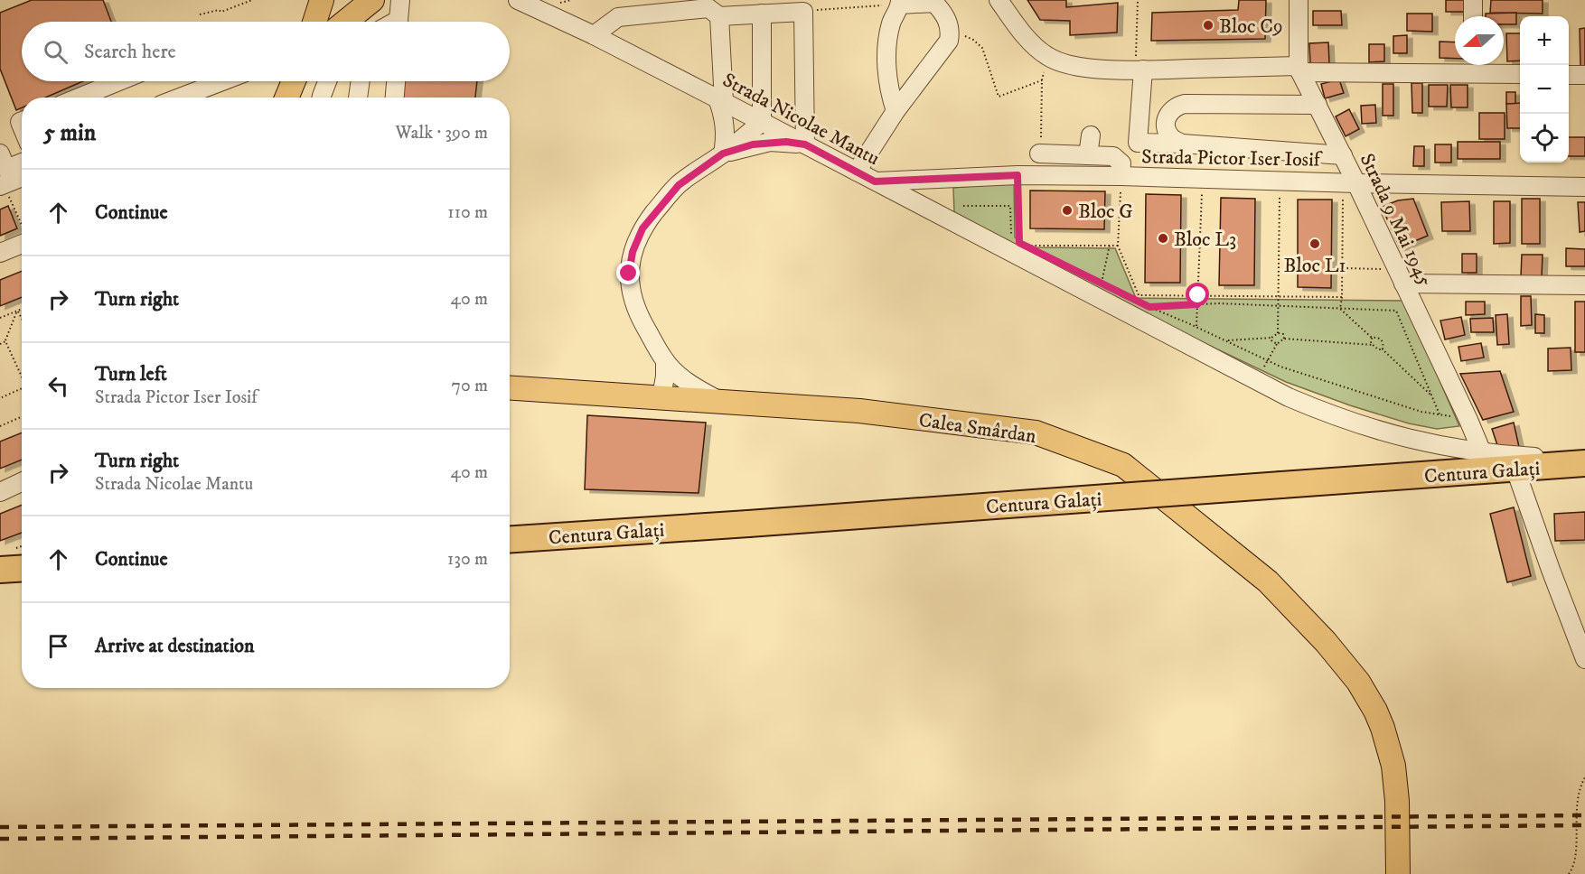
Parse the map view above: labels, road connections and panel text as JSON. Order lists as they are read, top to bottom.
{
  "streets": {
    "highway": ["Centura Galați"],
    "main road": ["Calea Smârdan"],
    "street": ["Strada Nicolae Mantu", "Strada Pictor Iser Iosif", "Strada 9 Mai 1945"]
  },
  "crossings": [
    ["Strada Nicolae Mantu", "Strada Pictor Iser Iosif"],
    ["Strada Nicolae Mantu", "Strada 9 Mai 1945"],
    ["Strada Pictor Iser Iosif", "Strada 9 Mai 1945"]
  ],
  "places": [
    "Bloc C9",
    "Bloc G",
    "Bloc L3",
    "Bloc L1"
  ],
  "north": "left",
  "page": {
    "map_buttons": ["+", "−"],
    "search": "Search here",
    "heading": ["5 min", "Walk · 390 m"],
    "list": [
      ["Continue", "110 m"],
      ["Turn right", "40 m"],
      ["Turn left", "Strada Pictor Iser Iosif", "70 m"],
      ["Turn right", "Strada Nicolae Mantu", "40 m"],
      ["Continue", "130 m"],
      "Arrive at destination"
    ]
  }
}
